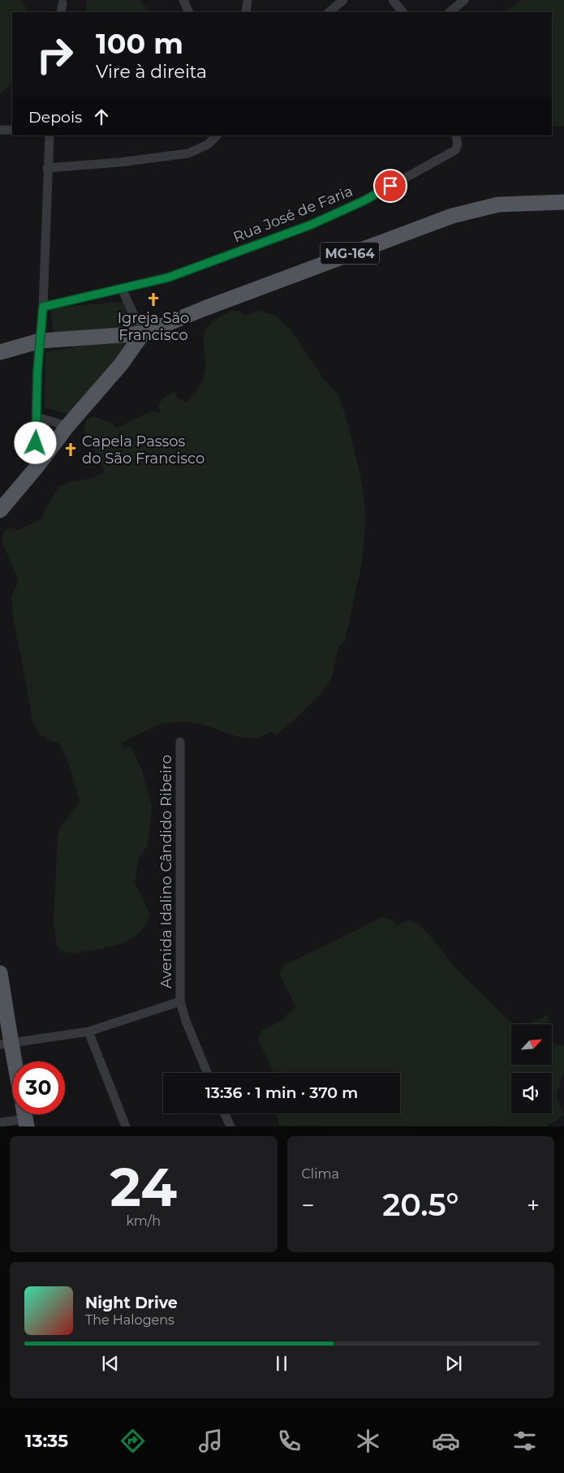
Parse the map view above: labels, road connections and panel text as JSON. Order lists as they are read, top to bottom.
{
  "streets": {
    "main road": ["MG-164"],
    "street": ["Rua José de Faria", "Avenida Idalino Cândido Ribeiro"]
  },
  "places": {
    "church": ["Igreja São Francisco", "Capela Passos do São Francisco"]
  },
  "north": "top right",
  "page": {
    "turn": ["100 m", "Vire à direita"],
    "then": "Depois",
    "limit": "30",
    "trip": "13:36 · 1 min · 370 m",
    "tile": [
      ["24", "km/h"],
      "Clima"
    ],
    "heat": ["−", "20.5°", "+"],
    "song": ["Night Drive", "The Halogens"],
    "tabs": "13:35"
  }
}
